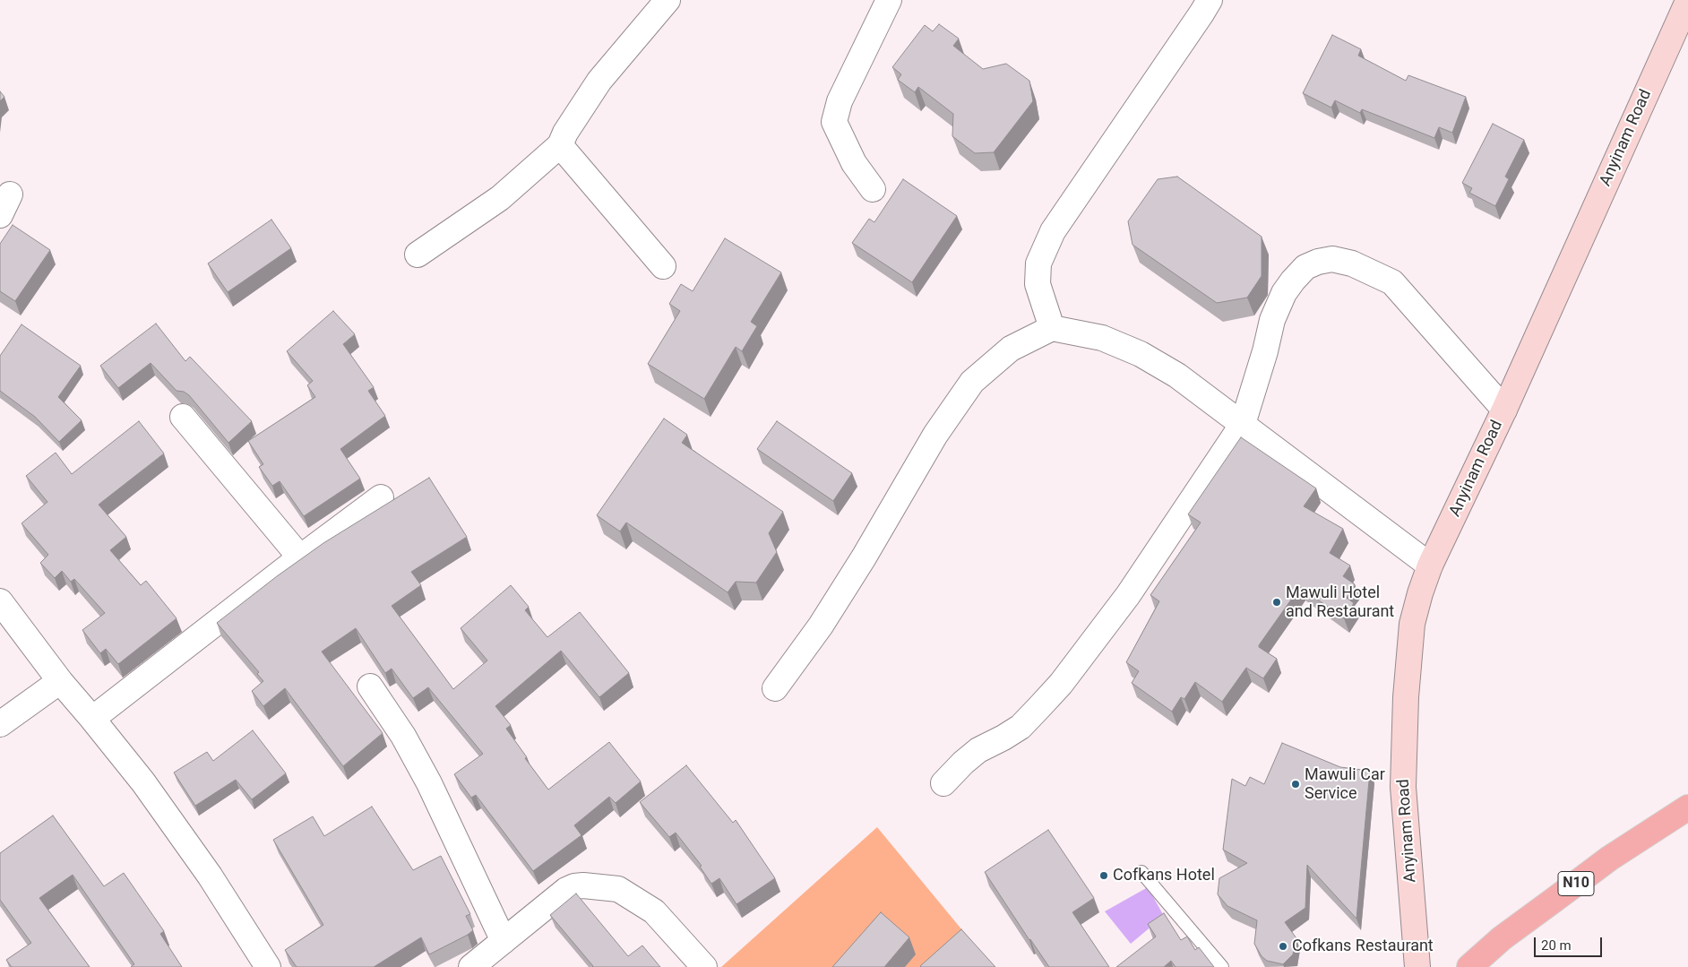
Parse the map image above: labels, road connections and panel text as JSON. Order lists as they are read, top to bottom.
{
  "streets": {
    "main road": ["N10"],
    "street": ["Anyinam Road"]
  },
  "places": [
    "Mawuli Hotel and Restaurant",
    "Mawuli Car Service",
    "Cofkans Hotel",
    "Cofkans Restaurant"
  ],
  "scale_bar": "20 m"
}
